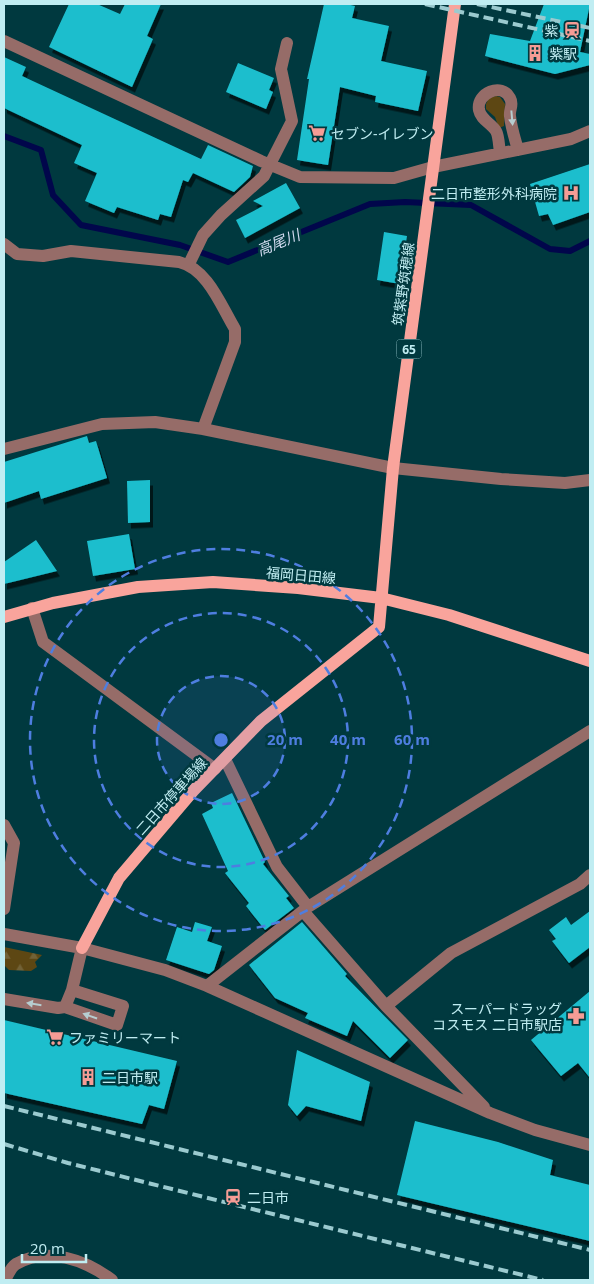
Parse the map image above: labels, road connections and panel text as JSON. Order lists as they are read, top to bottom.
{
  "streets": {
    "main road": [
      "筑紫野筑穂線",
      "65",
      "福岡日田線",
      "二日市停車場線"
    ]
  },
  "crossings": [
    ["筑紫野筑穂線", "福岡日田線"],
    ["筑紫野筑穂線", "二日市停車場線"],
    ["福岡日田線", "二日市停車場線"]
  ],
  "water": ["高尾川"],
  "places": {
    "station": ["紫", "二日市"],
    "building": ["紫駅", "二日市駅"],
    "supermarket": ["セブン-イレブン", "ファミリーマート"],
    "hospital": ["二日市整形外科病院"],
    "pharmacy": ["スーパードラッグ コスモス 二日市駅店"]
  },
  "scale_bar": "20 m",
  "rings": ["20 m", "40 m", "60 m"]
}
